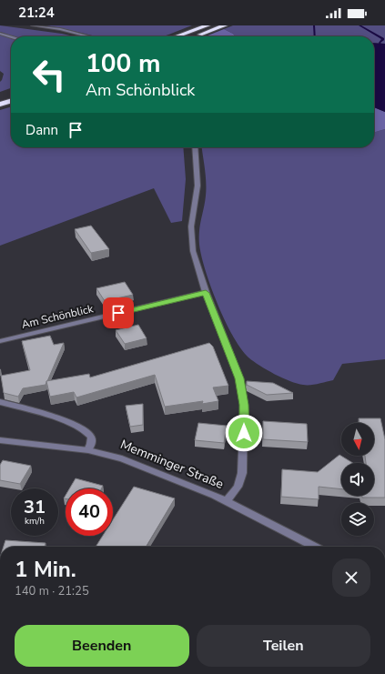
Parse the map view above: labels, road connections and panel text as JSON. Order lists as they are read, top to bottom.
{
  "streets": {
    "street": ["Am Schönblick", "Memminger Straße"]
  },
  "north": "bottom",
  "page": {
    "status": "21:24",
    "turn": ["100 m", "Am Schönblick"],
    "then": "Dann",
    "speed": "31 km/h",
    "limit": "40",
    "heading": ["1 Min.", "140 m · 21:25"],
    "buttons": ["Beenden", "Teilen"]
  }
}
